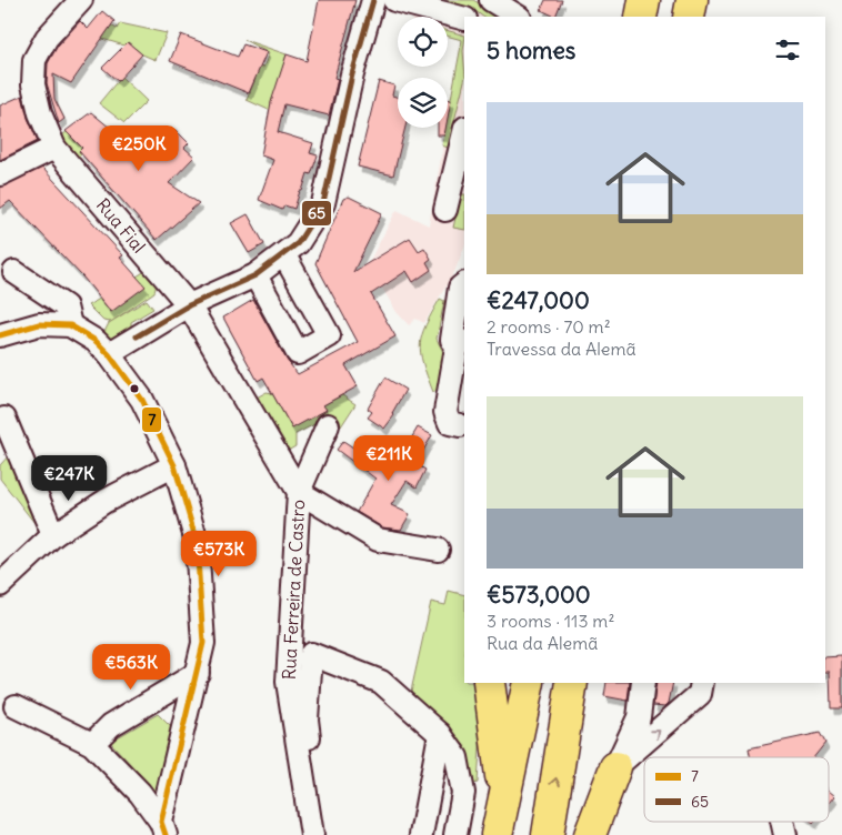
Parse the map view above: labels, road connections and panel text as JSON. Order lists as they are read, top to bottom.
{
  "streets": {
    "street": ["Rua Fial", "Rua Ferreira de Castro"]
  },
  "crossings": [
    ["Rua Fial", "Rua Ferreira de Castro"]
  ],
  "lines": ["transit line 65", "transit line 7"],
  "legend": ["7", "65"],
  "page": {
    "heading": "5 homes",
    "list": [
      {
        "name": "€247,000",
        "note": "2 rooms · 70 m² · Travessa da Alemã"
      },
      {
        "name": "€573,000",
        "note": "3 rooms · 113 m² · Rua da Alemã"
      }
    ],
    "price": [
      "€250K",
      "€211K",
      "€247K",
      "€573K",
      "€563K"
    ]
  }
}
